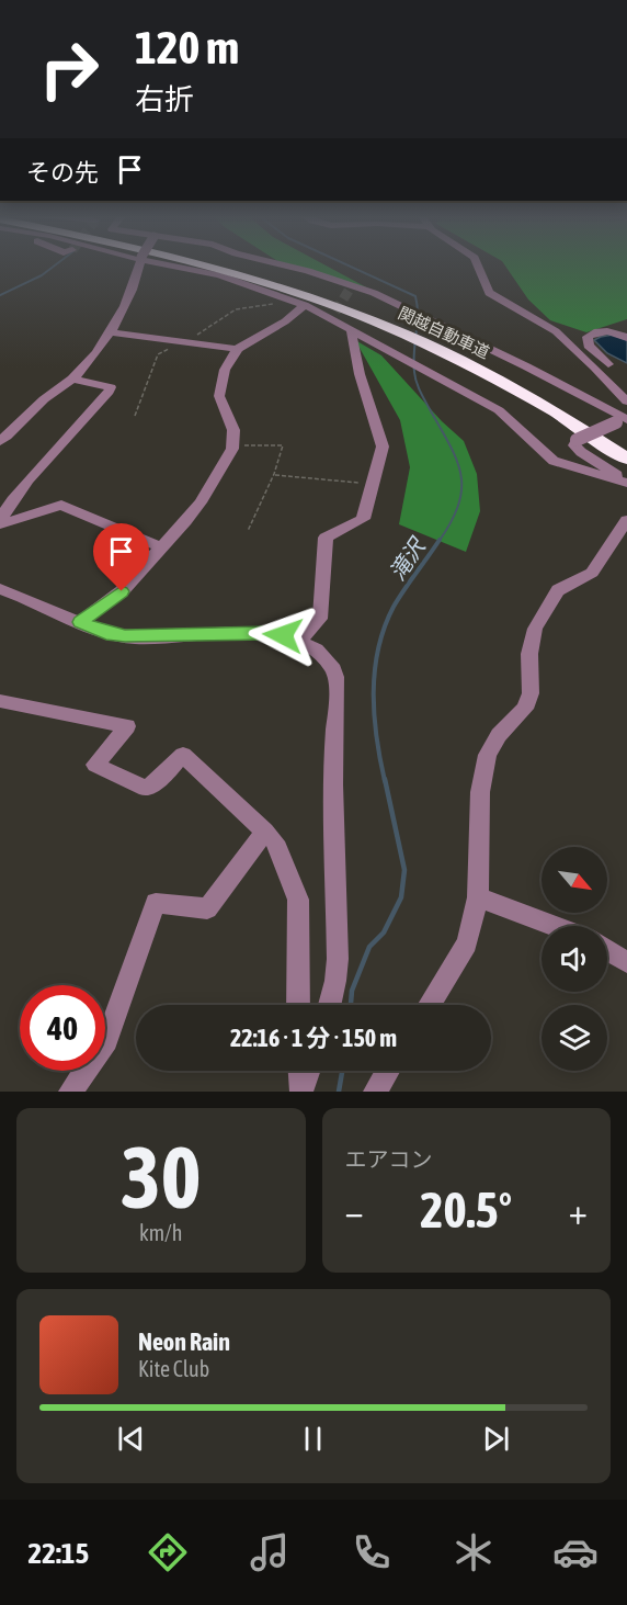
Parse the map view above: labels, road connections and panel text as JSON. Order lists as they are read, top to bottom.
{
  "streets": {
    "highway": ["関越自動車道"]
  },
  "water": ["滝沢"],
  "north": "bottom right",
  "page": {
    "turn": ["120 m", "右折"],
    "then": "その先",
    "limit": "40",
    "trip": "22:16 · 1 分 · 150 m",
    "tile": [
      ["30", "km/h"],
      "エアコン"
    ],
    "heat": ["−", "20.5°", "+"],
    "song": ["Neon Rain", "Kite Club"],
    "tabs": "22:15"
  }
}
